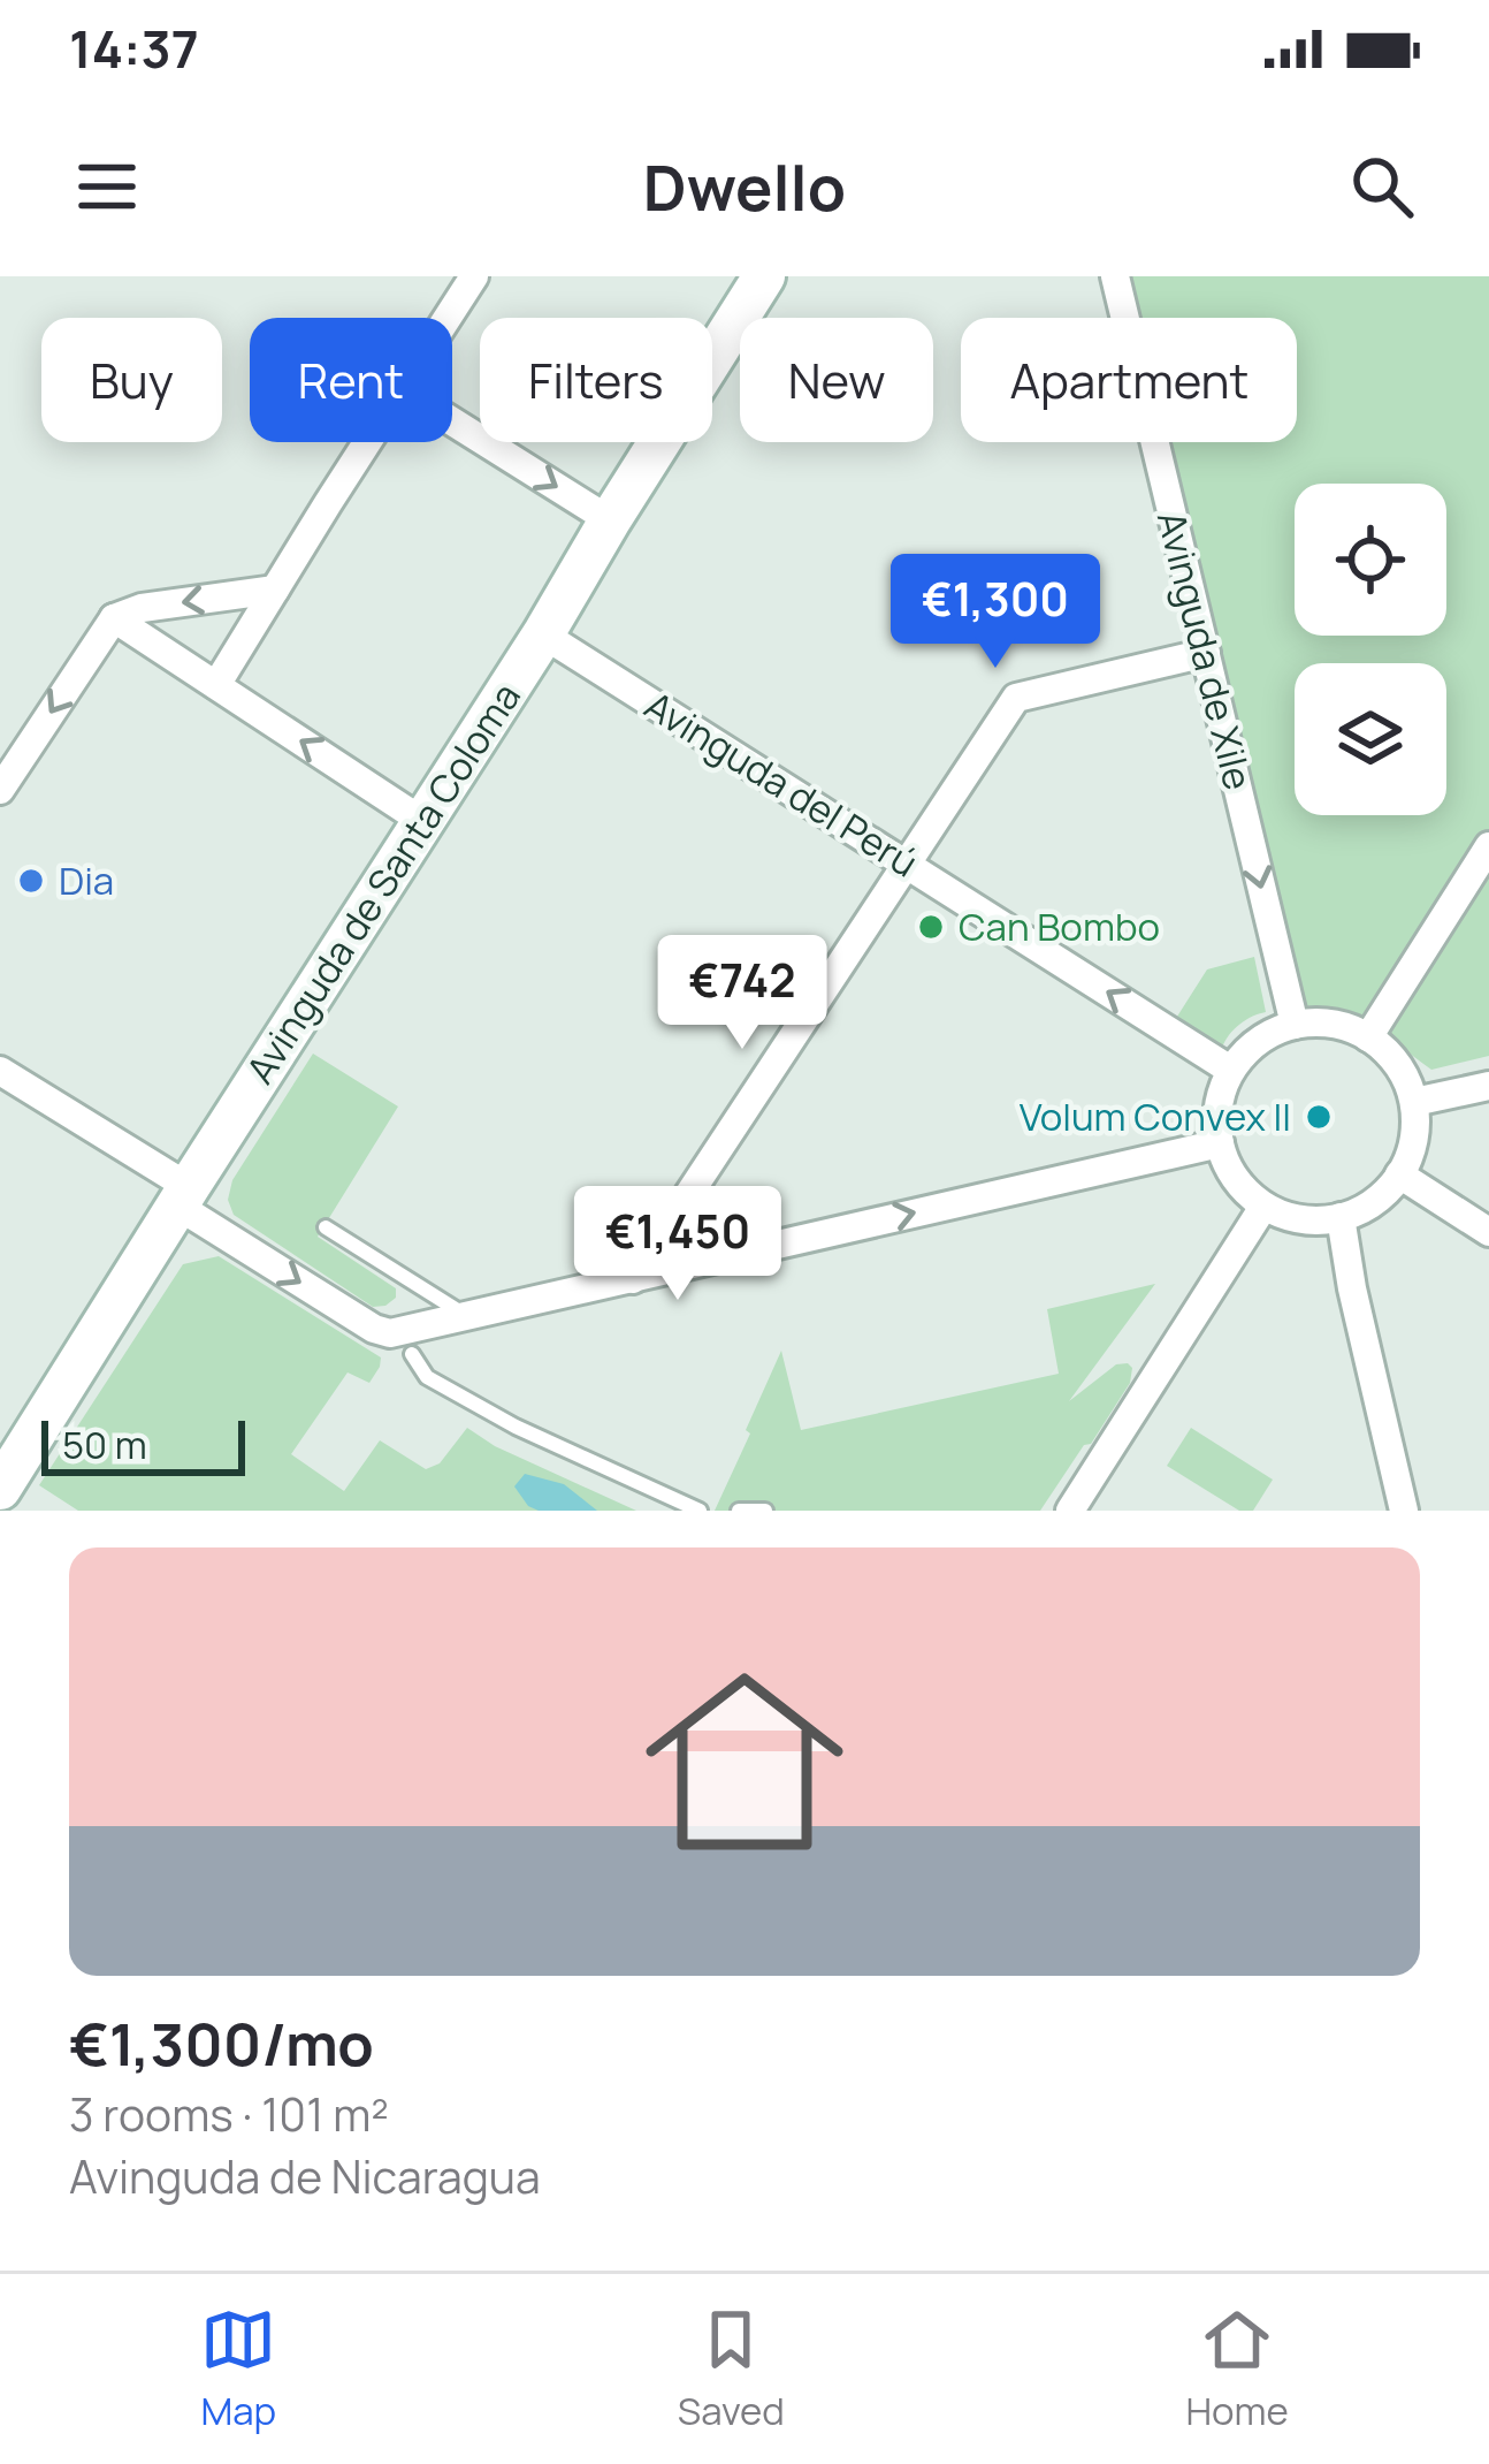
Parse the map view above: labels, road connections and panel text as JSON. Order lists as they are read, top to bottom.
{
  "streets": {
    "main road": ["Avinguda de Santa Coloma"],
    "street": ["Avinguda de Xile", "Avinguda del Perú"]
  },
  "crossings": [
    ["Avinguda de Xile", "Avinguda del Perú"],
    ["Avinguda del Perú", "Avinguda de Santa Coloma"]
  ],
  "one_way": ["Avinguda de Xile", "Avinguda del Perú"],
  "places": ["Dia", "Can Bombo", "Volum Convex II"],
  "scale_bar": "50 m",
  "page": {
    "status": "14:37",
    "header": "Dwello",
    "chip": [
      "Buy",
      "Rent",
      "Filters",
      "New",
      "Apartment"
    ],
    "price": ["€1,300", "€742", "€1,450"],
    "scale": "50 m",
    "list": [
      {
        "name": "€1,300/mo",
        "note": "3 rooms · 101 m² · Avinguda de Nicaragua"
      }
    ],
    "tabs": ["Map", "Saved", "Home"]
  }
}
